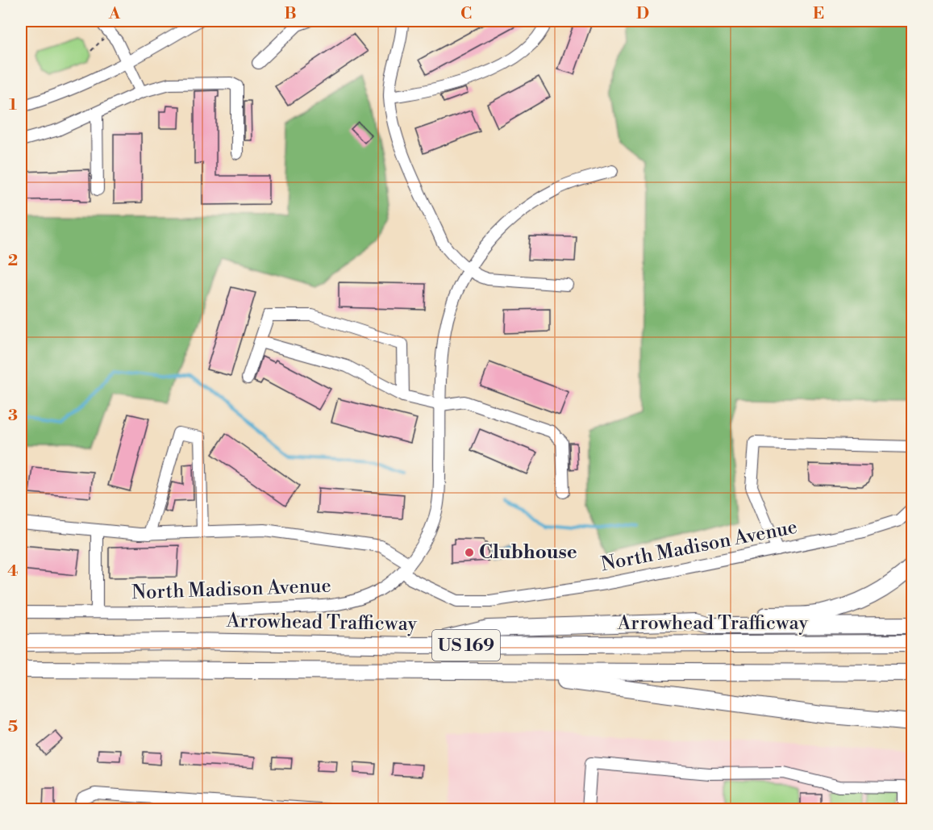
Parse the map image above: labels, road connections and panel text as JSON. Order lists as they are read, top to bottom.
{
  "streets": {
    "highway": ["Arrowhead Trafficway", "US 169"],
    "street": ["North Madison Avenue"]
  },
  "places": ["Clubhouse"],
  "grid": {
    "columns": [
      "A",
      "B",
      "C",
      "D",
      "E"
    ],
    "rows": [
      "1",
      "2",
      "3",
      "4",
      "5"
    ]
  }
}
